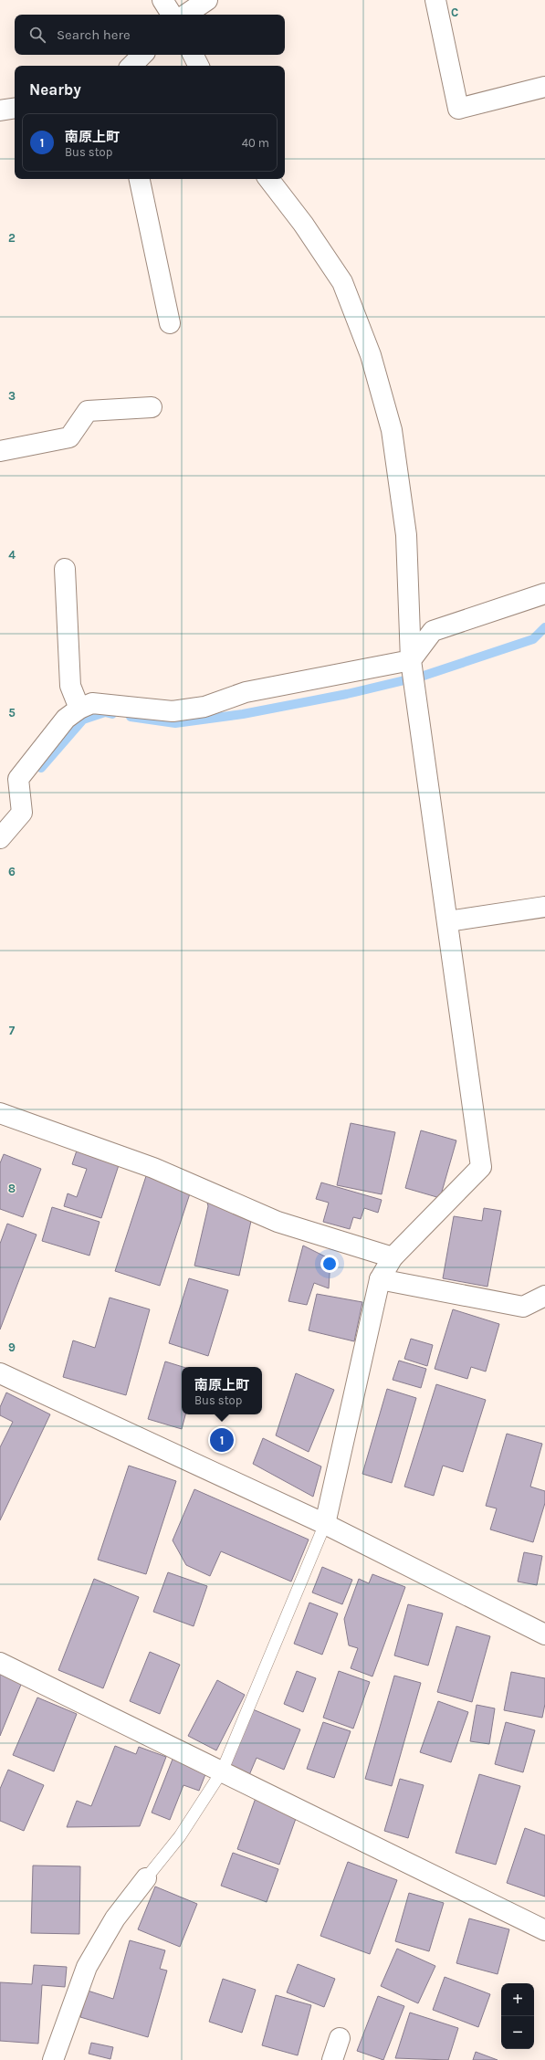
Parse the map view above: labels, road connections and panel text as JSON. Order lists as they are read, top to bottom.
{
  "page": {
    "search": "Search here",
    "heading": "Nearby",
    "list": [
      {
        "mark": "1",
        "name": "南原上町",
        "note": "Bus stop",
        "value": "40 m"
      }
    ],
    "popup": ["南原上町", "Bus stop"],
    "pins": "1",
    "map_buttons": ["+", "−"]
  },
  "grid": {
    "columns": ["C"],
    "rows": [
      "2",
      "3",
      "4",
      "5",
      "6",
      "7",
      "8",
      "9"
    ]
  }
}
